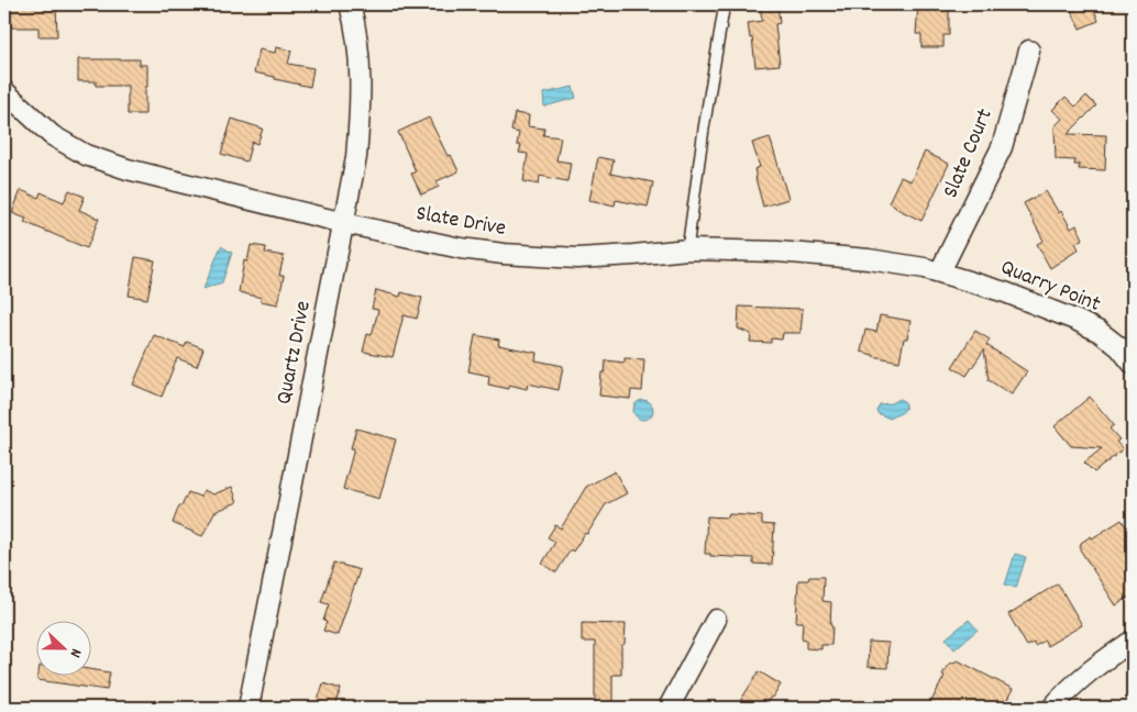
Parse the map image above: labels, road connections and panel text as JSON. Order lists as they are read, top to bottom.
{
  "streets": {
    "street": [
      "Slate Court",
      "Slate Drive",
      "Quarry Point",
      "Quartz Drive"
    ]
  },
  "crossings": [
    ["Slate Court", "Slate Drive"],
    ["Slate Court", "Quarry Point"],
    ["Slate Drive", "Quarry Point"],
    ["Slate Drive", "Quartz Drive"]
  ],
  "north": "right"
}
